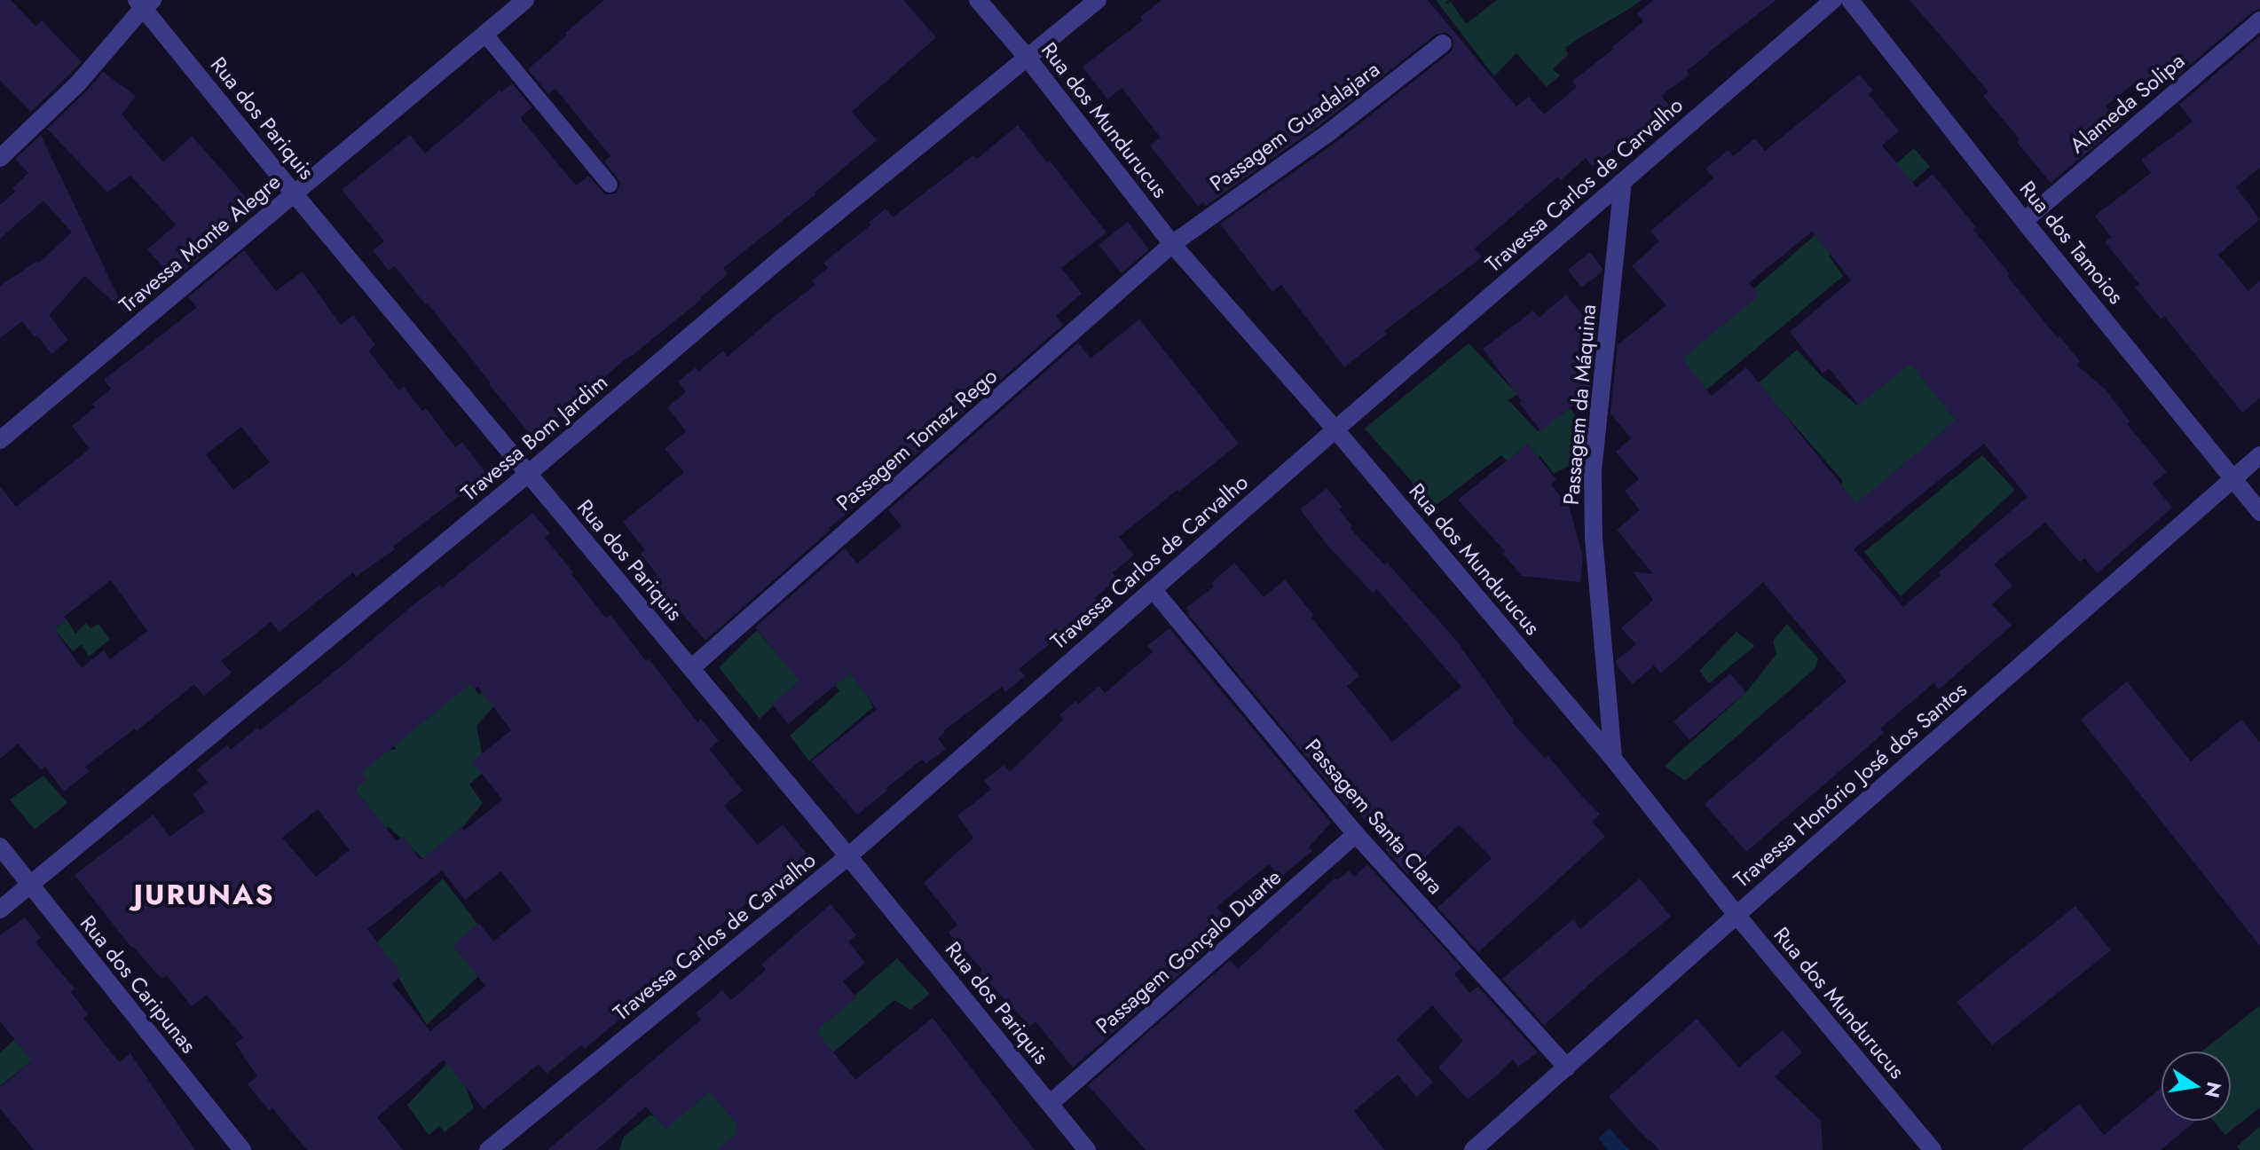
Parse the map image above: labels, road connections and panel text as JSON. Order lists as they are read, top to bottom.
{
  "streets": {
    "street": [
      "Alameda Solipa",
      "Rua dos Pariquis",
      "Rua dos Mundurucus",
      "Passagem Guadalajara",
      "Travessa Carlos de Carvalho",
      "Rua dos Tamoios",
      "Travessa Monte Alegre",
      "Passagem da Máquina",
      "Travessa Bom Jardim",
      "Passagem Tomaz Rego",
      "Travessa Honório José dos Santos",
      "Passagem Santa Clara",
      "Passagem Gonçalo Duarte",
      "Rua dos Caripunas"
    ]
  },
  "crossings": [
    ["Alameda Solipa", "Rua dos Tamoios"],
    ["Rua dos Pariquis", "Travessa Carlos de Carvalho"],
    ["Rua dos Pariquis", "Travessa Monte Alegre"],
    ["Rua dos Pariquis", "Travessa Bom Jardim"],
    ["Rua dos Pariquis", "Passagem Tomaz Rego"],
    ["Rua dos Pariquis", "Passagem Gonçalo Duarte"],
    ["Rua dos Mundurucus", "Passagem Guadalajara"],
    ["Rua dos Mundurucus", "Travessa Carlos de Carvalho"],
    ["Rua dos Mundurucus", "Passagem da Máquina"],
    ["Rua dos Mundurucus", "Travessa Bom Jardim"],
    ["Rua dos Mundurucus", "Passagem Tomaz Rego"],
    ["Rua dos Mundurucus", "Travessa Honório José dos Santos"],
    ["Passagem Guadalajara", "Passagem Tomaz Rego"],
    ["Travessa Carlos de Carvalho", "Passagem da Máquina"],
    ["Travessa Carlos de Carvalho", "Passagem Santa Clara"],
    ["Rua dos Tamoios", "Travessa Honório José dos Santos"],
    ["Travessa Bom Jardim", "Rua dos Caripunas"],
    ["Travessa Honório José dos Santos", "Passagem Santa Clara"],
    ["Passagem Santa Clara", "Passagem Gonçalo Duarte"]
  ],
  "districts": ["JURUNAS"],
  "north": "right"
}
